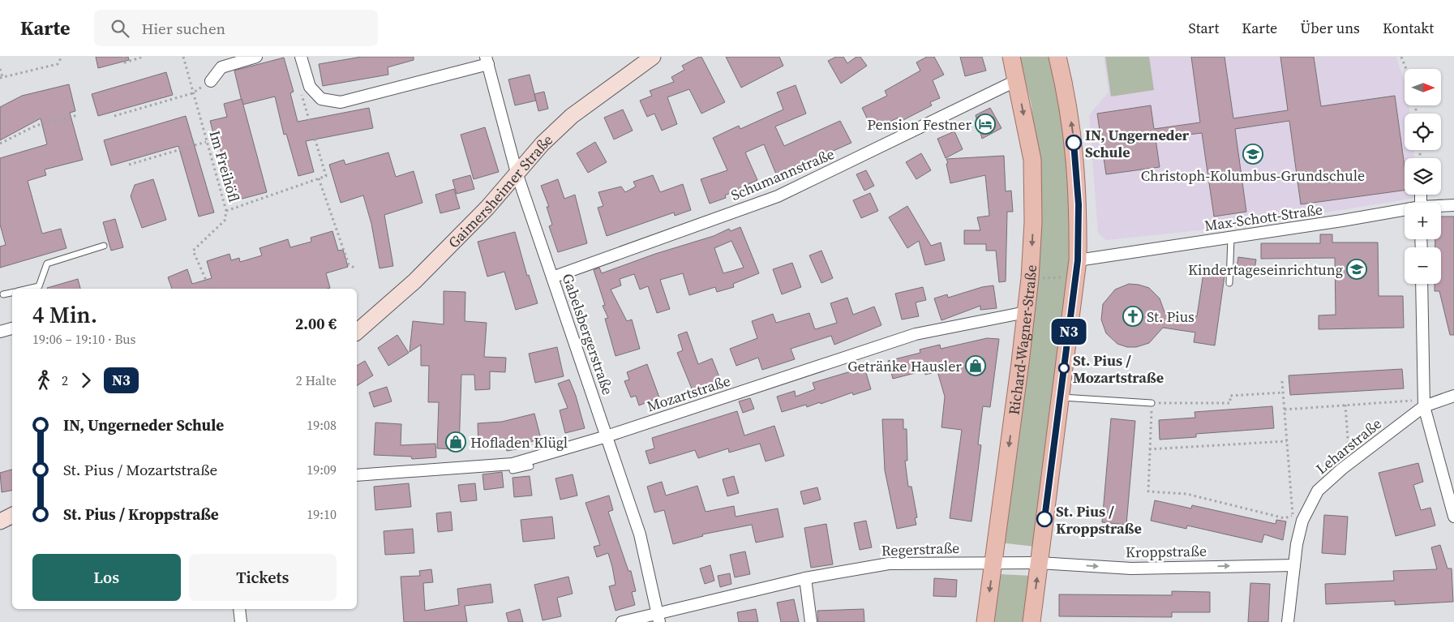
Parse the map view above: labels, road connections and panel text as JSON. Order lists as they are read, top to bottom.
{
  "streets": {
    "main road": ["Richard-Wagner-Straße"],
    "street": [
      "Schumannstraße",
      "Gaimersheimer Straße",
      "Max-Schott-Straße",
      "Gabelsbergerstraße",
      "Mozartstraße",
      "Leharstraße",
      "Regerstraße",
      "Kroppstraße"
    ],
    "path": ["Im Freihöfl"]
  },
  "crossings": [
    ["Schumannstraße", "Gabelsbergerstraße"],
    ["Schumannstraße", "Richard-Wagner-Straße"],
    ["Gaimersheimer Straße", "Gabelsbergerstraße"],
    ["Gabelsbergerstraße", "Mozartstraße"],
    ["Gabelsbergerstraße", "Regerstraße"],
    ["Richard-Wagner-Straße", "Mozartstraße"],
    ["Richard-Wagner-Straße", "Regerstraße"],
    ["Leharstraße", "Kroppstraße"],
    ["Regerstraße", "Kroppstraße"]
  ],
  "one_way": ["Kroppstraße"],
  "places": {
    "hotel": ["Pension Festner"],
    "other": ["IN, Ungerneder Schule", "St. Pius / Mozartstraße", "St. Pius / Kroppstraße"],
    "school or university": ["Christoph-Kolumbus-Grundschule", "Kindertageseinrichtung"],
    "church": ["St. Pius"],
    "shop": ["Getränke Hausler", "Hofladen Klügl"]
  },
  "lines": ["bus line N3"],
  "north": "right",
  "page": {
    "header": "Karte",
    "search": "Hier suchen",
    "nav": [
      "Start",
      "Karte",
      "Über uns",
      "Kontakt"
    ],
    "on_map": "N3",
    "map_buttons": ["+", "−"],
    "heading": ["4 Min.", "19:06 – 19:10 · Bus", "2.00 €"],
    "legs": ["2", "N3", "2 Halte"],
    "list": [
      {
        "name": "IN, Ungerneder Schule",
        "value": "19:08"
      },
      {
        "name": "St. Pius / Mozartstraße",
        "value": "19:09"
      },
      {
        "name": "St. Pius / Kroppstraße",
        "value": "19:10"
      }
    ],
    "buttons": ["Los", "Tickets"]
  }
}
